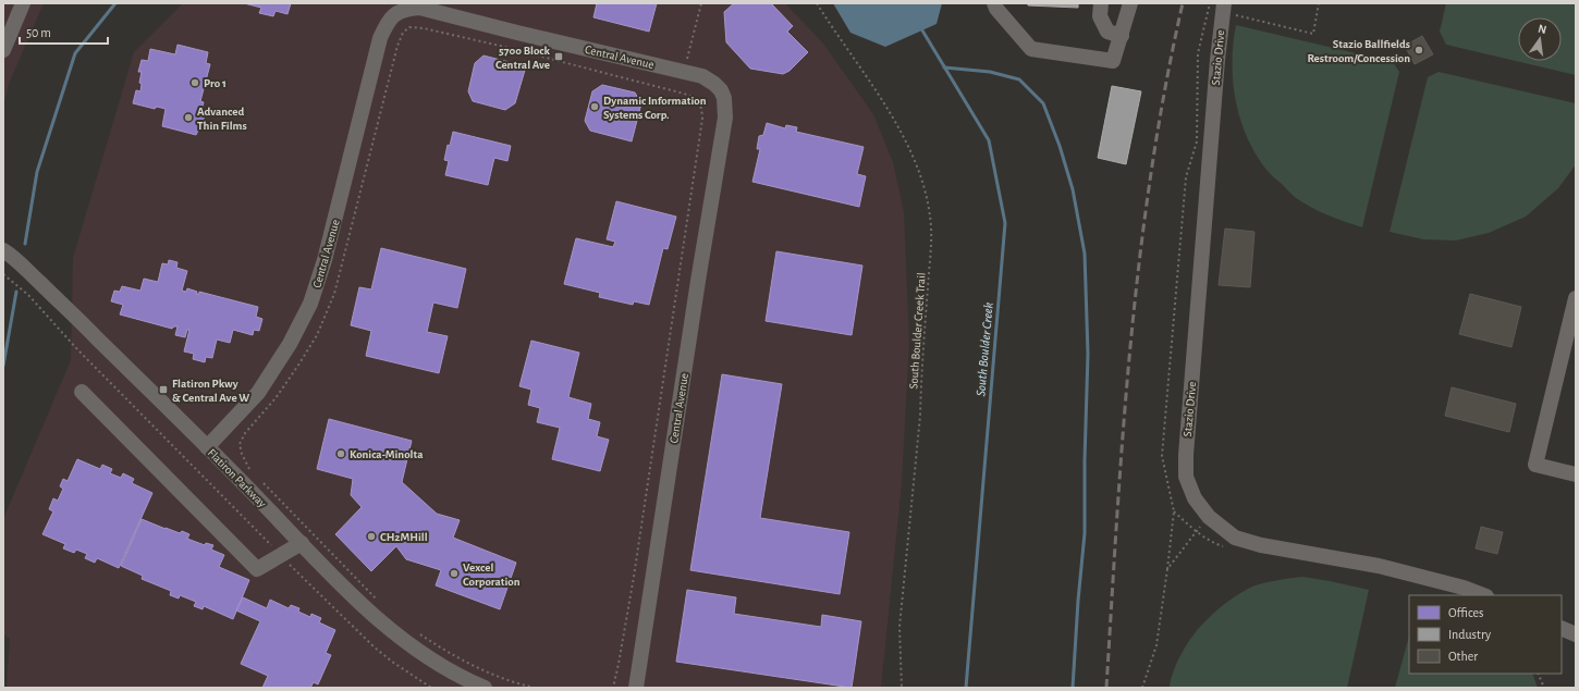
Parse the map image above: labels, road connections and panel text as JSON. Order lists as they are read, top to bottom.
{
  "streets": {
    "street": ["Central Avenue", "Stazio Drive", "Flatiron Parkway"],
    "path": ["South Boulder Creek Trail"]
  },
  "crossings": [
    ["Central Avenue", "Flatiron Parkway"]
  ],
  "water": ["South Boulder Creek"],
  "places": {
    "other": [
      "Stazio Ballfields Restroom/Concession",
      "Pro 1",
      "Dynamic Information Systems Corp.",
      "Advanced Thin Films",
      "Konica-Minolta",
      "CH2MHill",
      "Vexcel Corporation"
    ],
    "transit": ["5700 Block Central Ave", "Flatiron Pkwy & Central Ave W"]
  },
  "legend": ["Offices", "Industry", "Other"],
  "scale_bar": "50 m",
  "north": "top"
}
